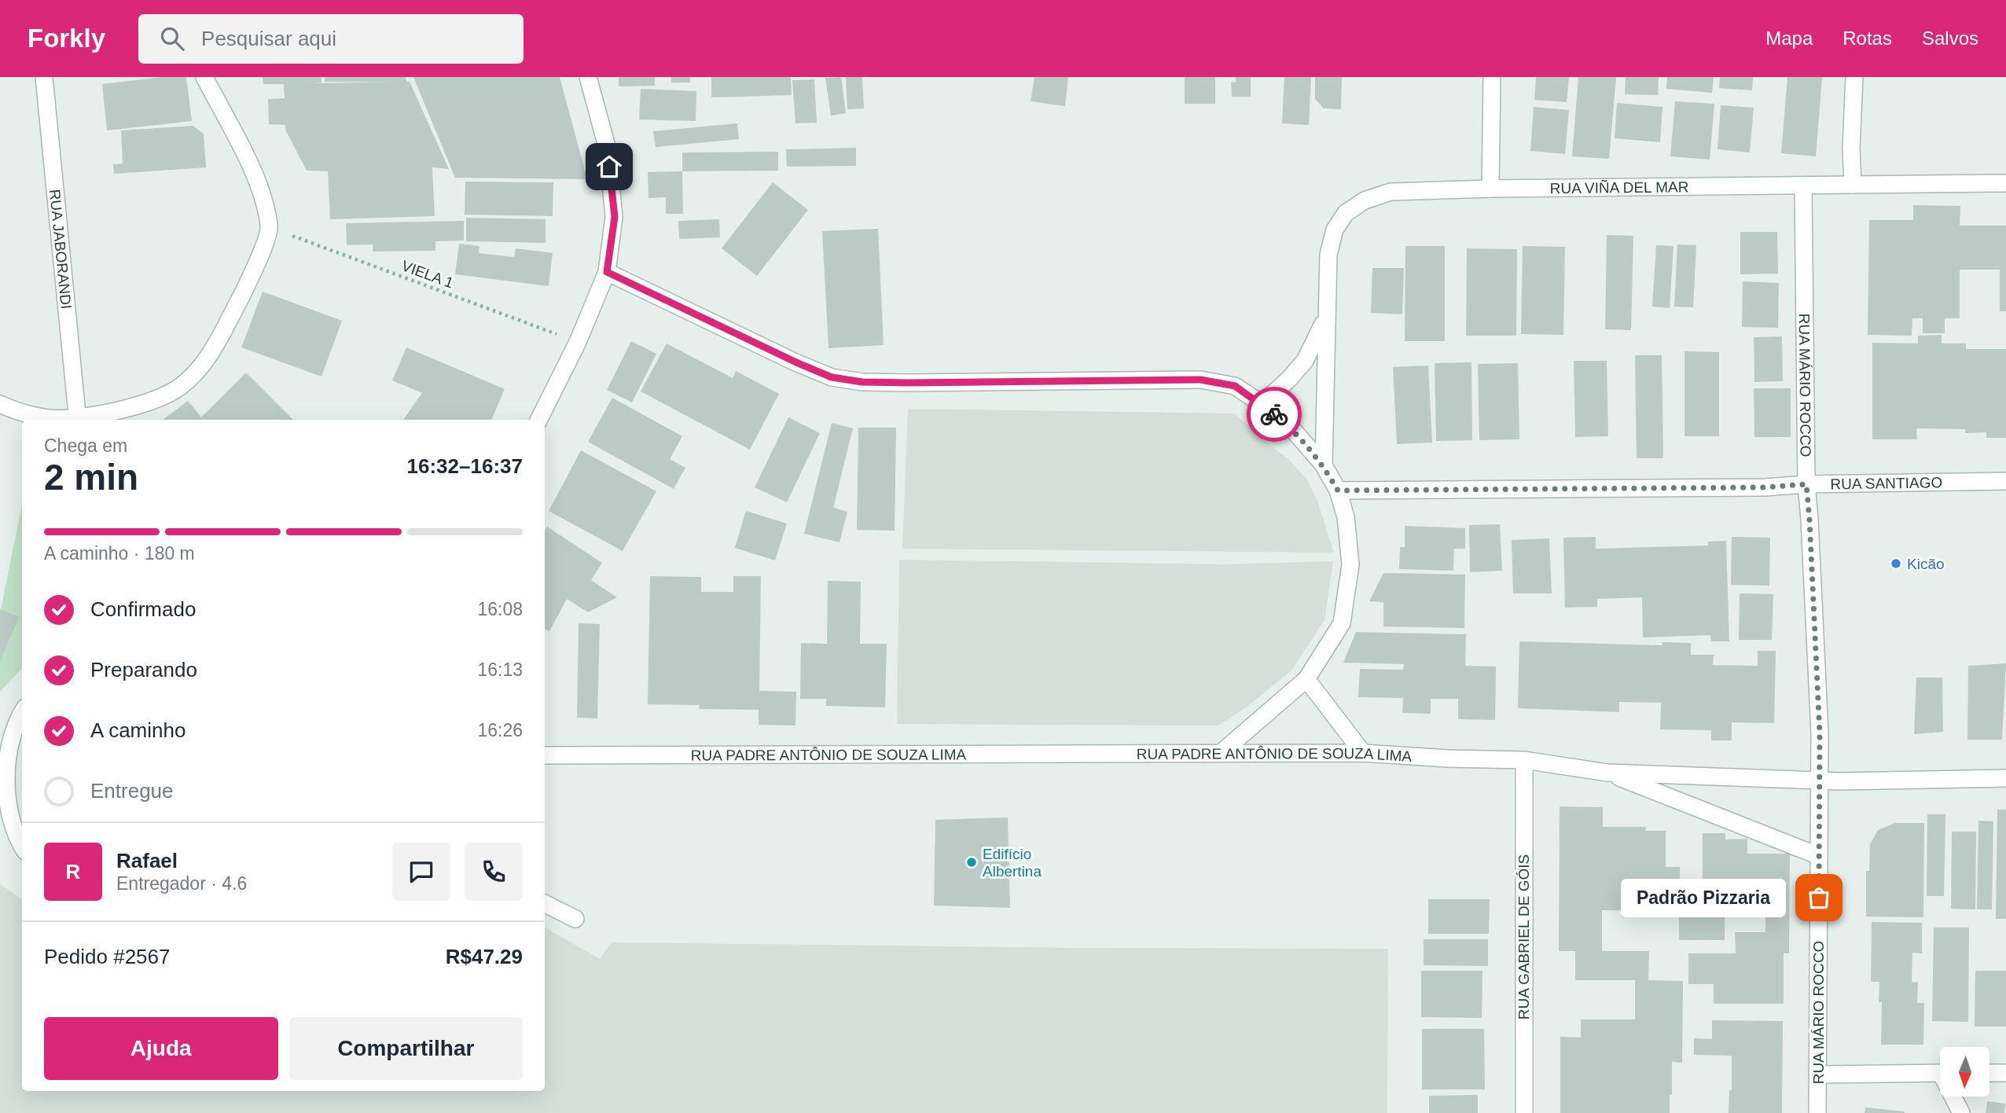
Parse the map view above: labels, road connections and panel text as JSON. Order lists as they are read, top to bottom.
{
  "streets": {
    "street": [
      "RUA VIÑA DEL MAR",
      "RUA JABORANDI",
      "RUA MÁRIO ROCCO",
      "RUA SANTIAGO",
      "RUA PADRE ANTÔNIO DE SOUZA LIMA",
      "RUA GABRIEL DE GÓIS"
    ],
    "path": ["VIELA 1"]
  },
  "crossings": [
    ["RUA VIÑA DEL MAR", "RUA MÁRIO ROCCO"],
    ["RUA MÁRIO ROCCO", "RUA SANTIAGO"],
    ["RUA MÁRIO ROCCO", "RUA PADRE ANTÔNIO DE SOUZA LIMA"],
    ["RUA PADRE ANTÔNIO DE SOUZA LIMA", "RUA GABRIEL DE GÓIS"]
  ],
  "places": ["Kicão", "Edifício Albertina", "Padrão Pizzaria"],
  "north": "bottom",
  "page": {
    "header": "Forkly",
    "search": "Pesquisar aqui",
    "nav": ["Mapa", "Rotas", "Salvos"],
    "heading": ["2 min", "Chega em", "16:32–16:37"],
    "panel": [
      "Rafael",
      "Entregador · 4.6",
      "Pedido #2567",
      "R$47.29"
    ],
    "bar": "A caminho · 180 m",
    "list": [
      ["Confirmado", "16:08"],
      ["Preparando", "16:13"],
      ["A caminho", "16:26"],
      "Entregue"
    ],
    "round": "R",
    "bubble": "Padrão Pizzaria",
    "buttons": ["Ajuda", "Compartilhar"]
  }
}
